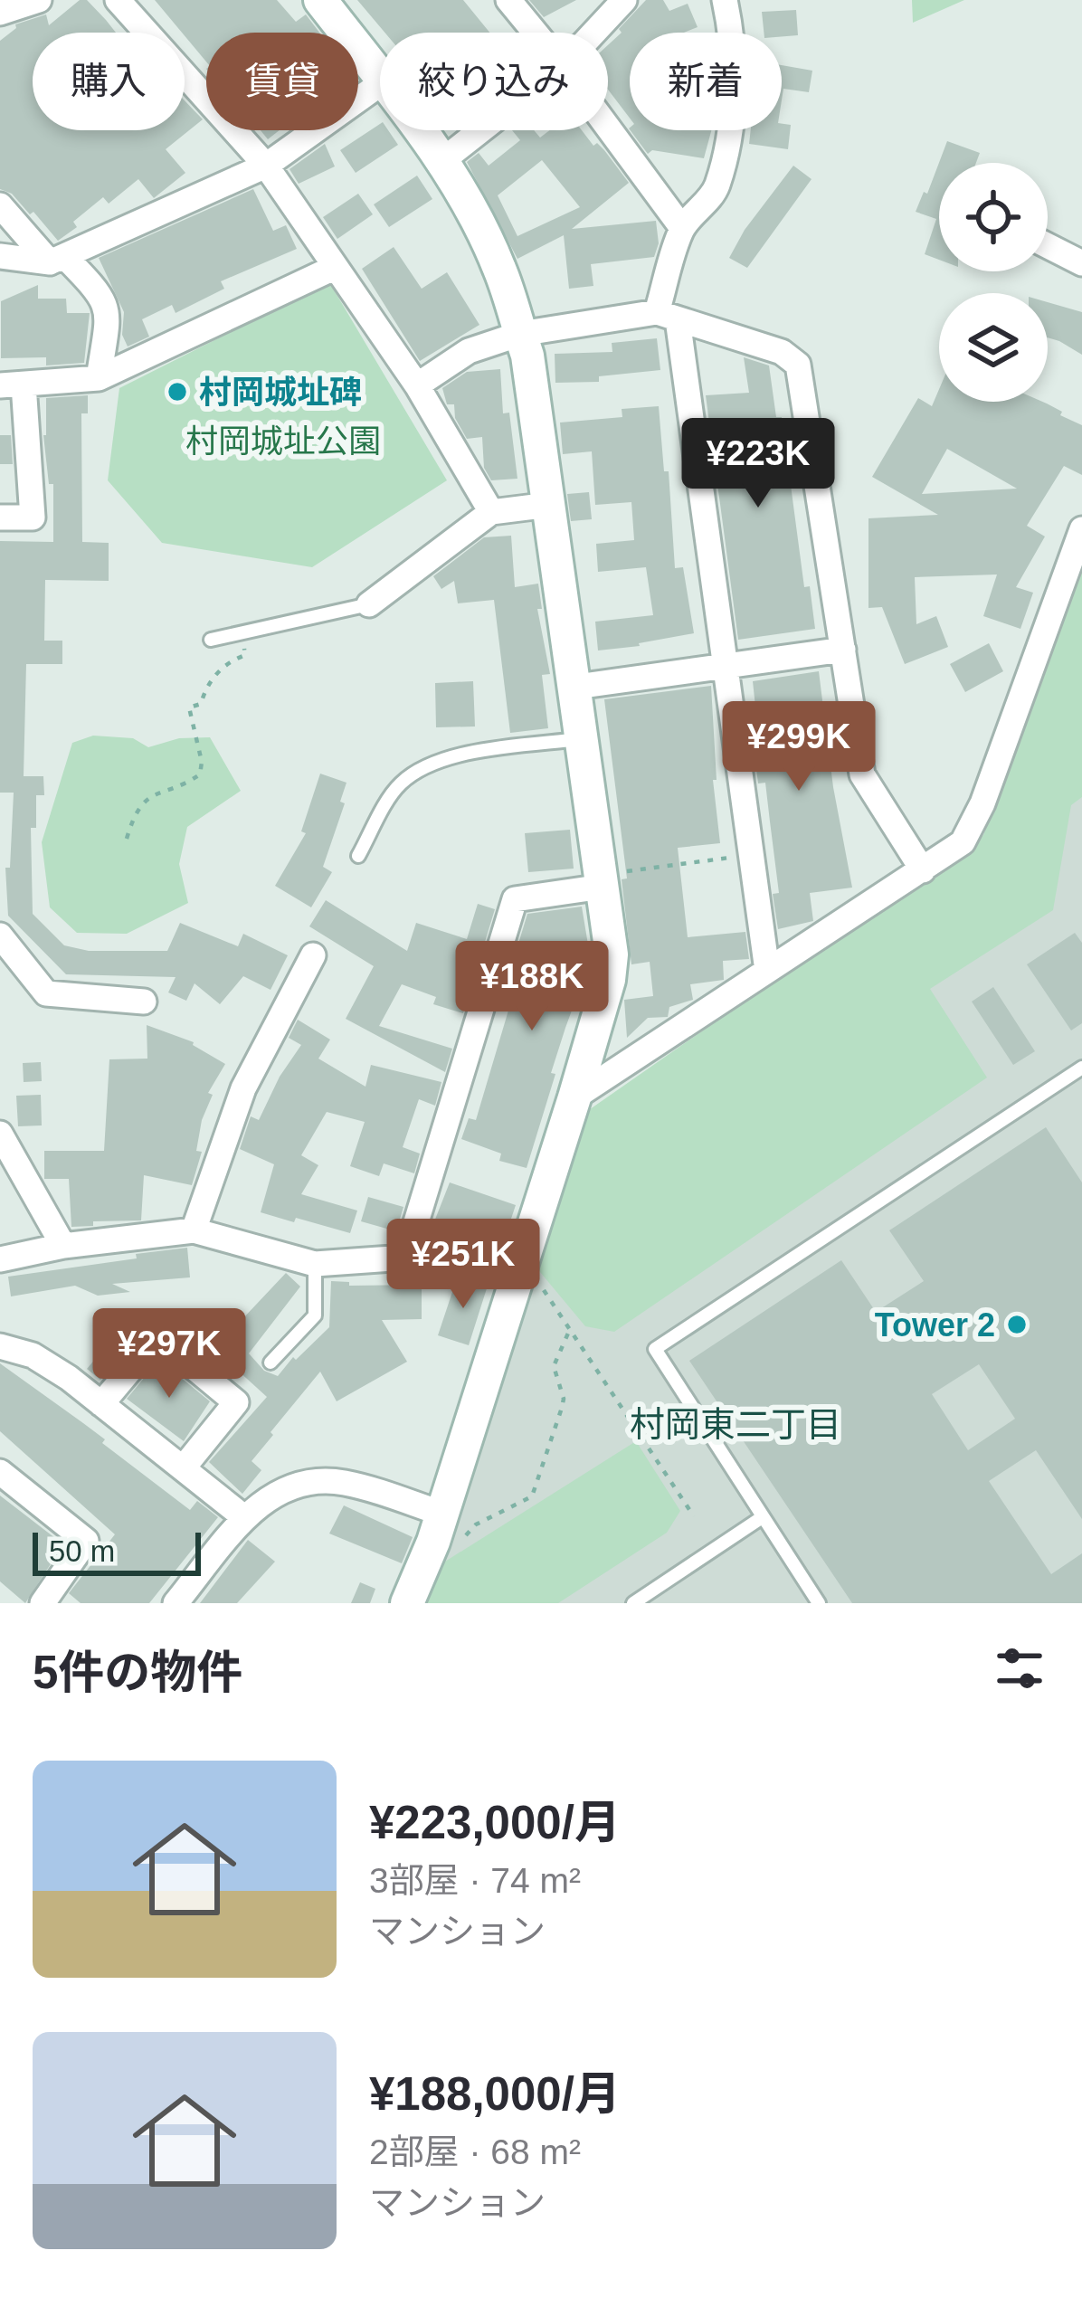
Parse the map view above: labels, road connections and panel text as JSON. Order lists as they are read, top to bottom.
{
  "districts": ["村岡東二丁目"],
  "parks": ["村岡城址公園"],
  "places": ["村岡城址碑", "Tower 2"],
  "scale_bar": "50 m",
  "page": {
    "chip": [
      "購入",
      "賃貸",
      "絞り込み",
      "新着"
    ],
    "price": [
      "¥223K",
      "¥299K",
      "¥188K",
      "¥251K",
      "¥297K"
    ],
    "scale": "50 m",
    "heading": "5件の物件",
    "list": [
      {
        "name": "¥223,000/月",
        "note": "3部屋 · 74 m² · マンション"
      },
      {
        "name": "¥188,000/月",
        "note": "2部屋 · 68 m² · マンション"
      }
    ]
  }
}
